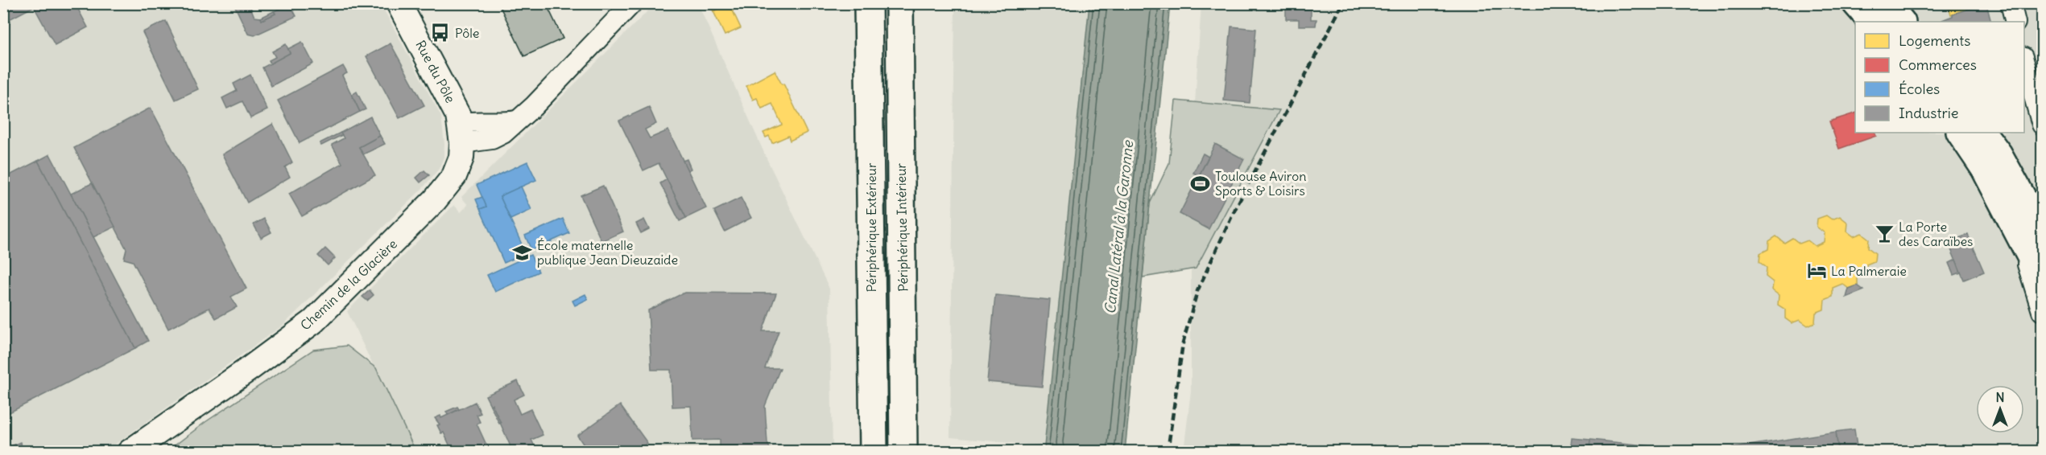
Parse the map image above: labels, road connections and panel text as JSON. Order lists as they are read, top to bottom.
{
  "streets": {
    "main road": ["Périphérique Extérieur", "Périphérique Intérieur"],
    "street": ["Rue du Pôle", "Chemin de la Glacière"]
  },
  "crossings": [
    ["Rue du Pôle", "Chemin de la Glacière"]
  ],
  "water": ["Canal Latéral à la Garonne"],
  "places": {
    "bus stop": ["Pôle"],
    "sports": ["Toulouse Aviron Sports & Loisirs"],
    "bar": ["La Porte des Caraïbes"],
    "school or university": ["École maternelle publique Jean Dieuzaide"],
    "hotel": ["La Palmeraie"]
  },
  "legend": [
    "Logements",
    "Commerces",
    "Écoles",
    "Industrie"
  ],
  "north": "top"
}
